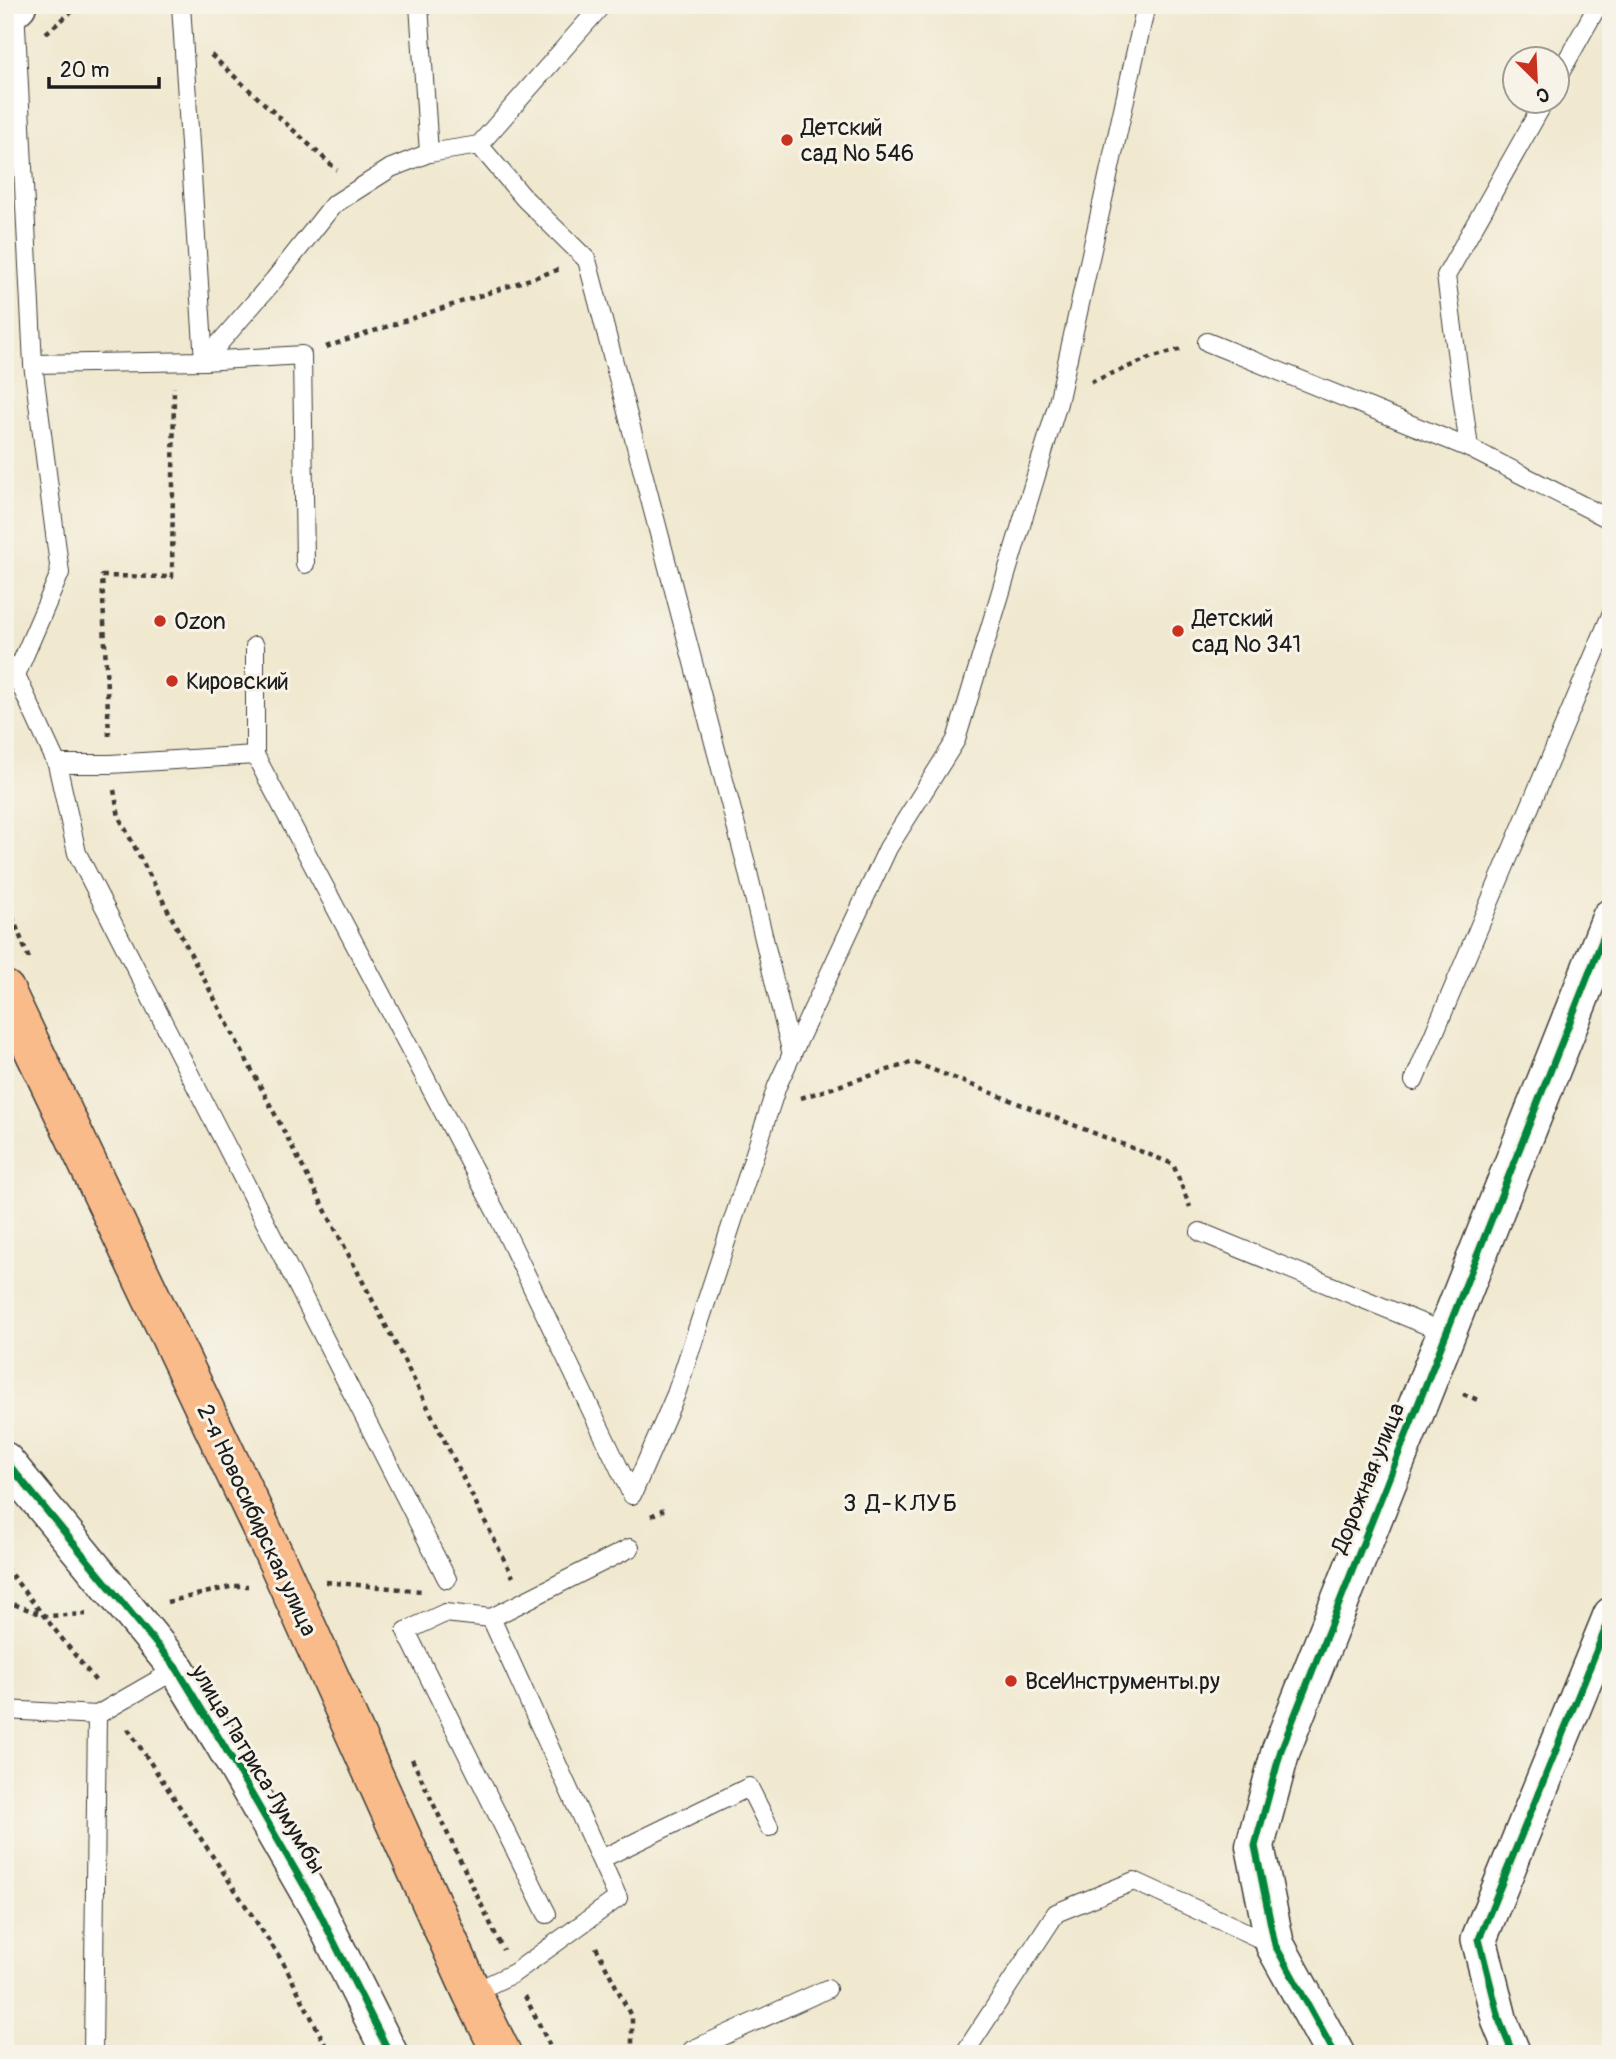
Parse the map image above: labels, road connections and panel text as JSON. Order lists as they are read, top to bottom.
{
  "streets": {
    "main road": ["2-я Новосибирская улица"],
    "street": ["Дорожная улица", "улица Патриса Лумумбы"]
  },
  "districts": ["3 Д-КЛУБ"],
  "places": [
    "Детский сад № 546",
    "Ozon",
    "Детский сад № 341",
    "Кировский",
    "ВсеИнструменты.ру"
  ],
  "scale_bar": "20 m",
  "north": "bottom right"
}
